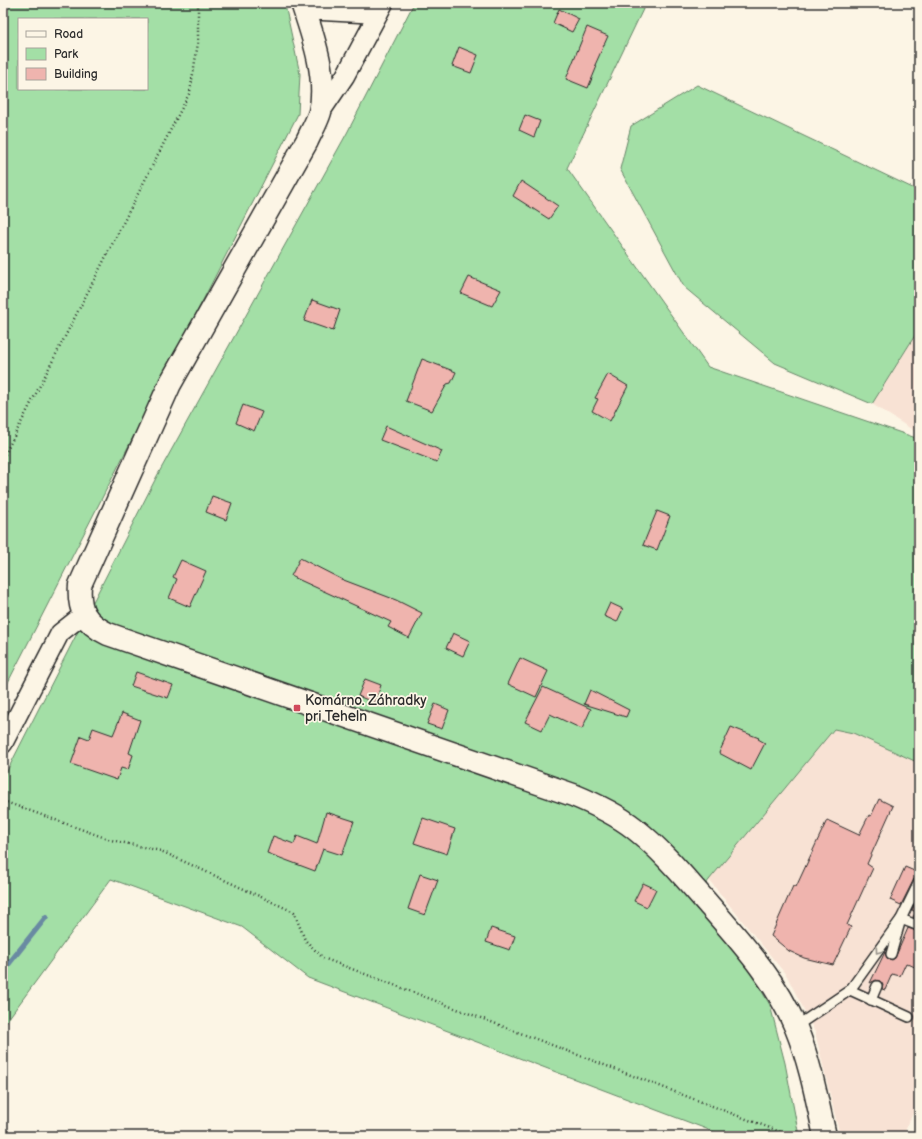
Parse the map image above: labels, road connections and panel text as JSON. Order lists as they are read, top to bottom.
{
  "places": {
    "transit": ["Komárno. Záhradky pri Teheln"]
  },
  "legend": ["Road", "Park", "Building"]
}
